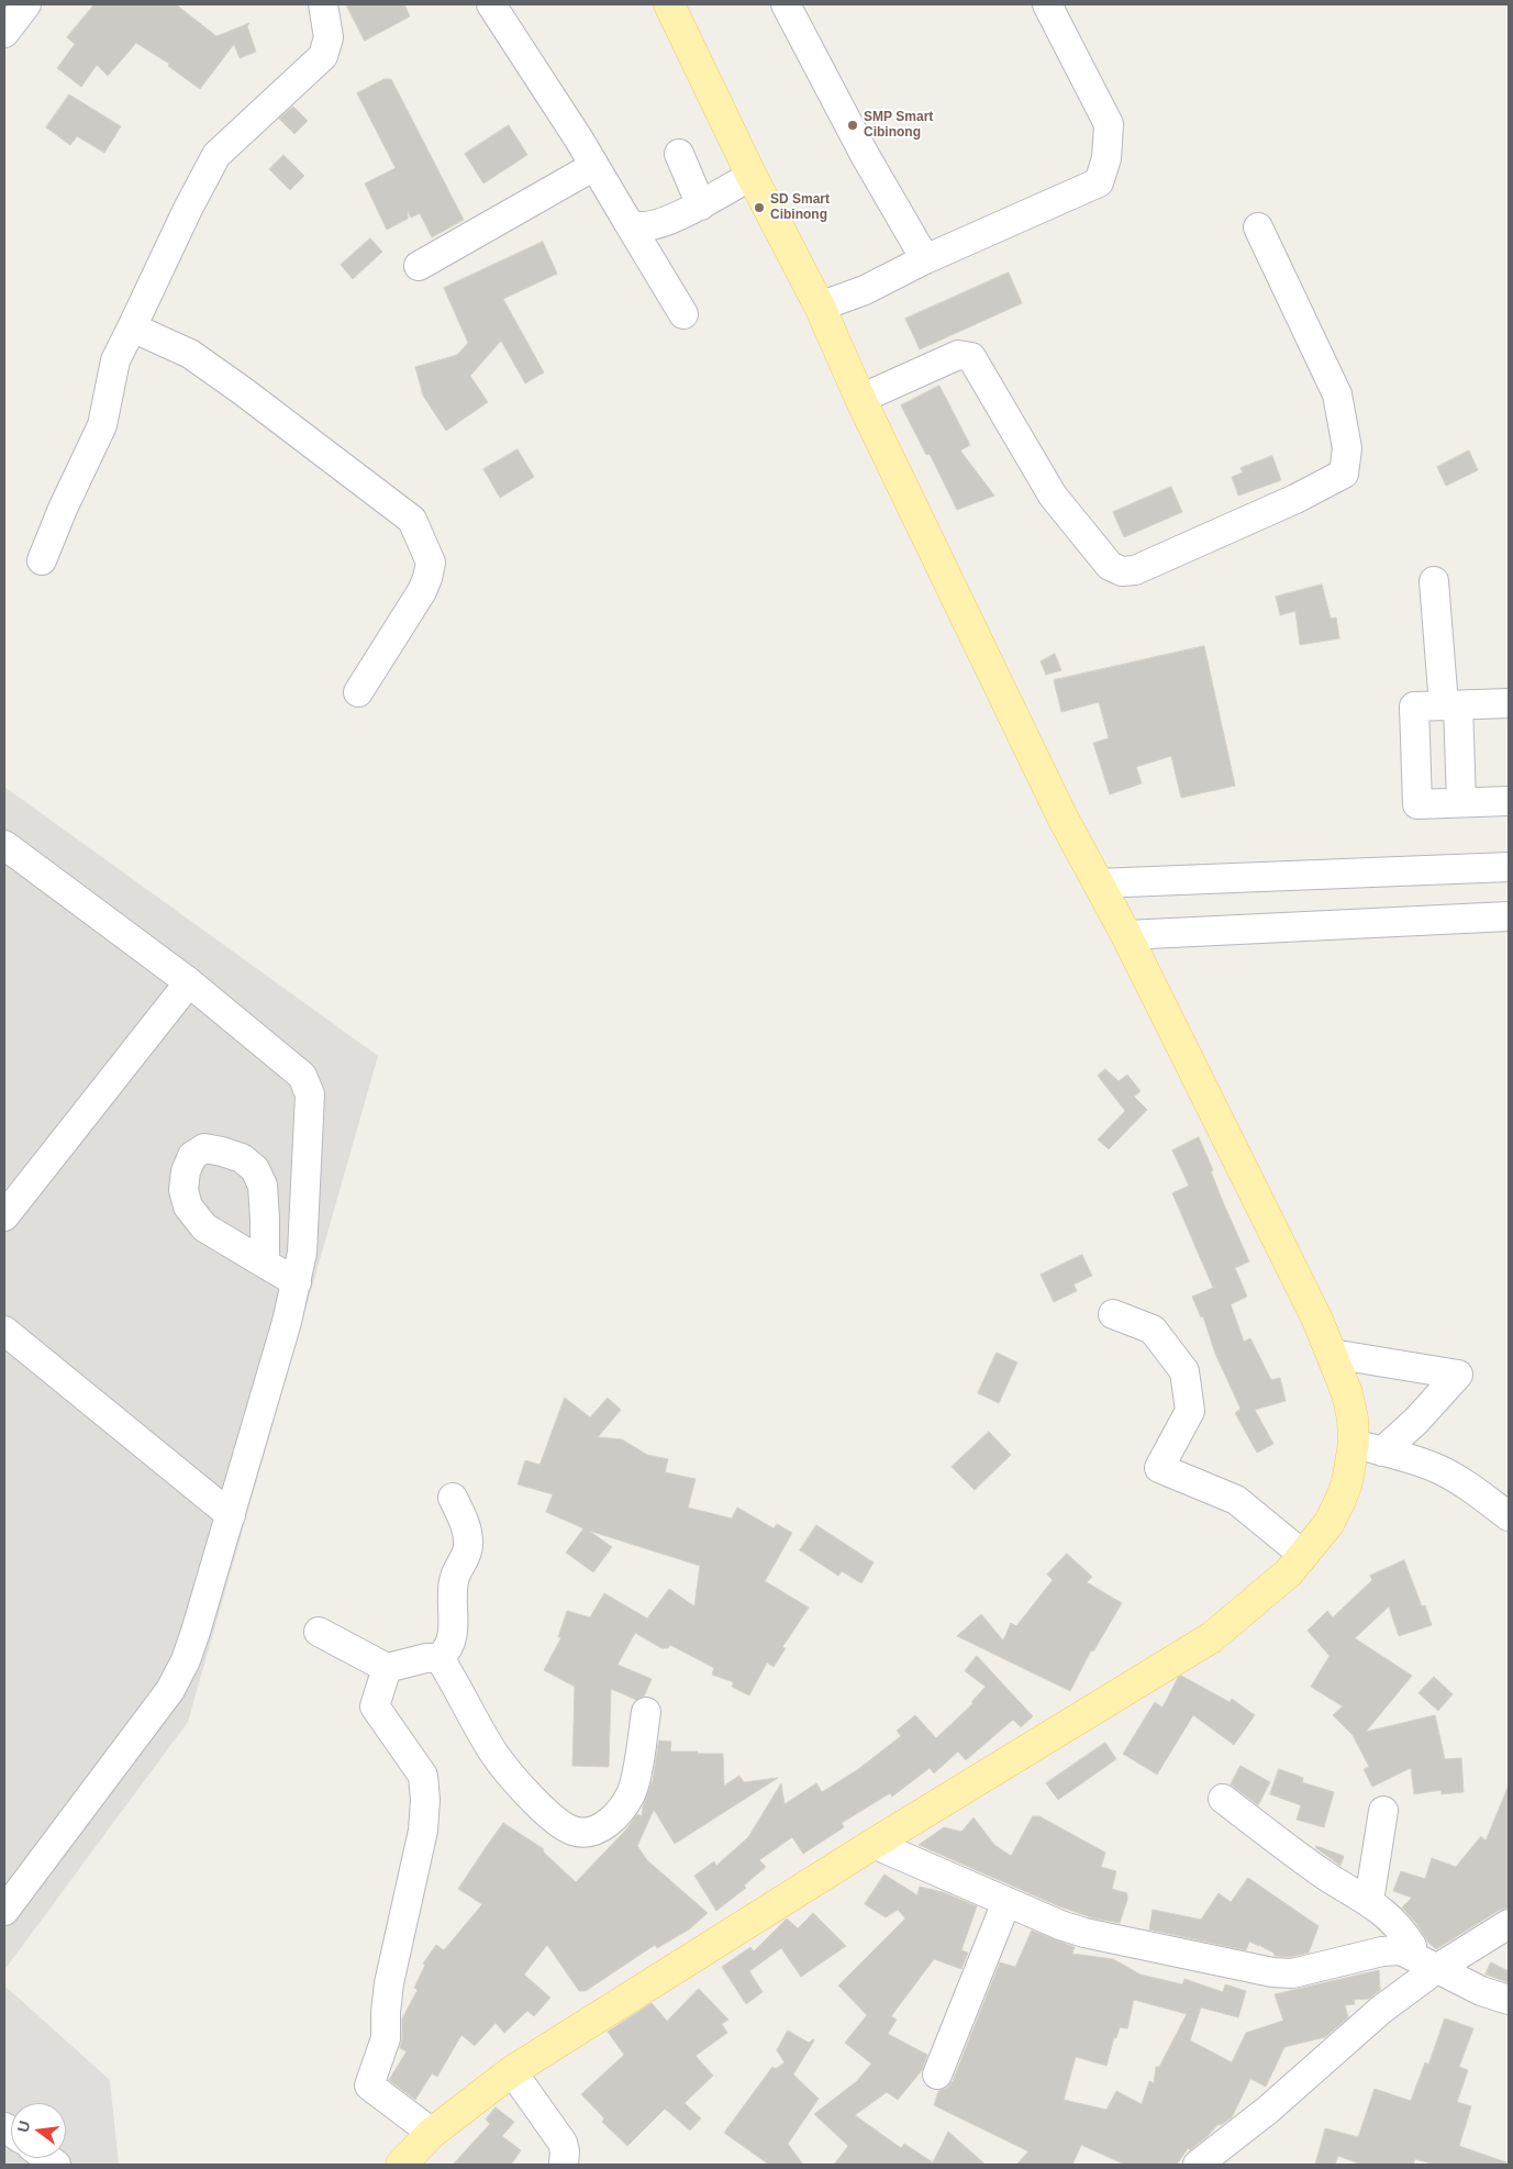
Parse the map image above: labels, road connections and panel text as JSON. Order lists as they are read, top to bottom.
{
  "places": ["SMP Smart Cibinong", "SD Smart Cibinong"],
  "north": "left"
}
